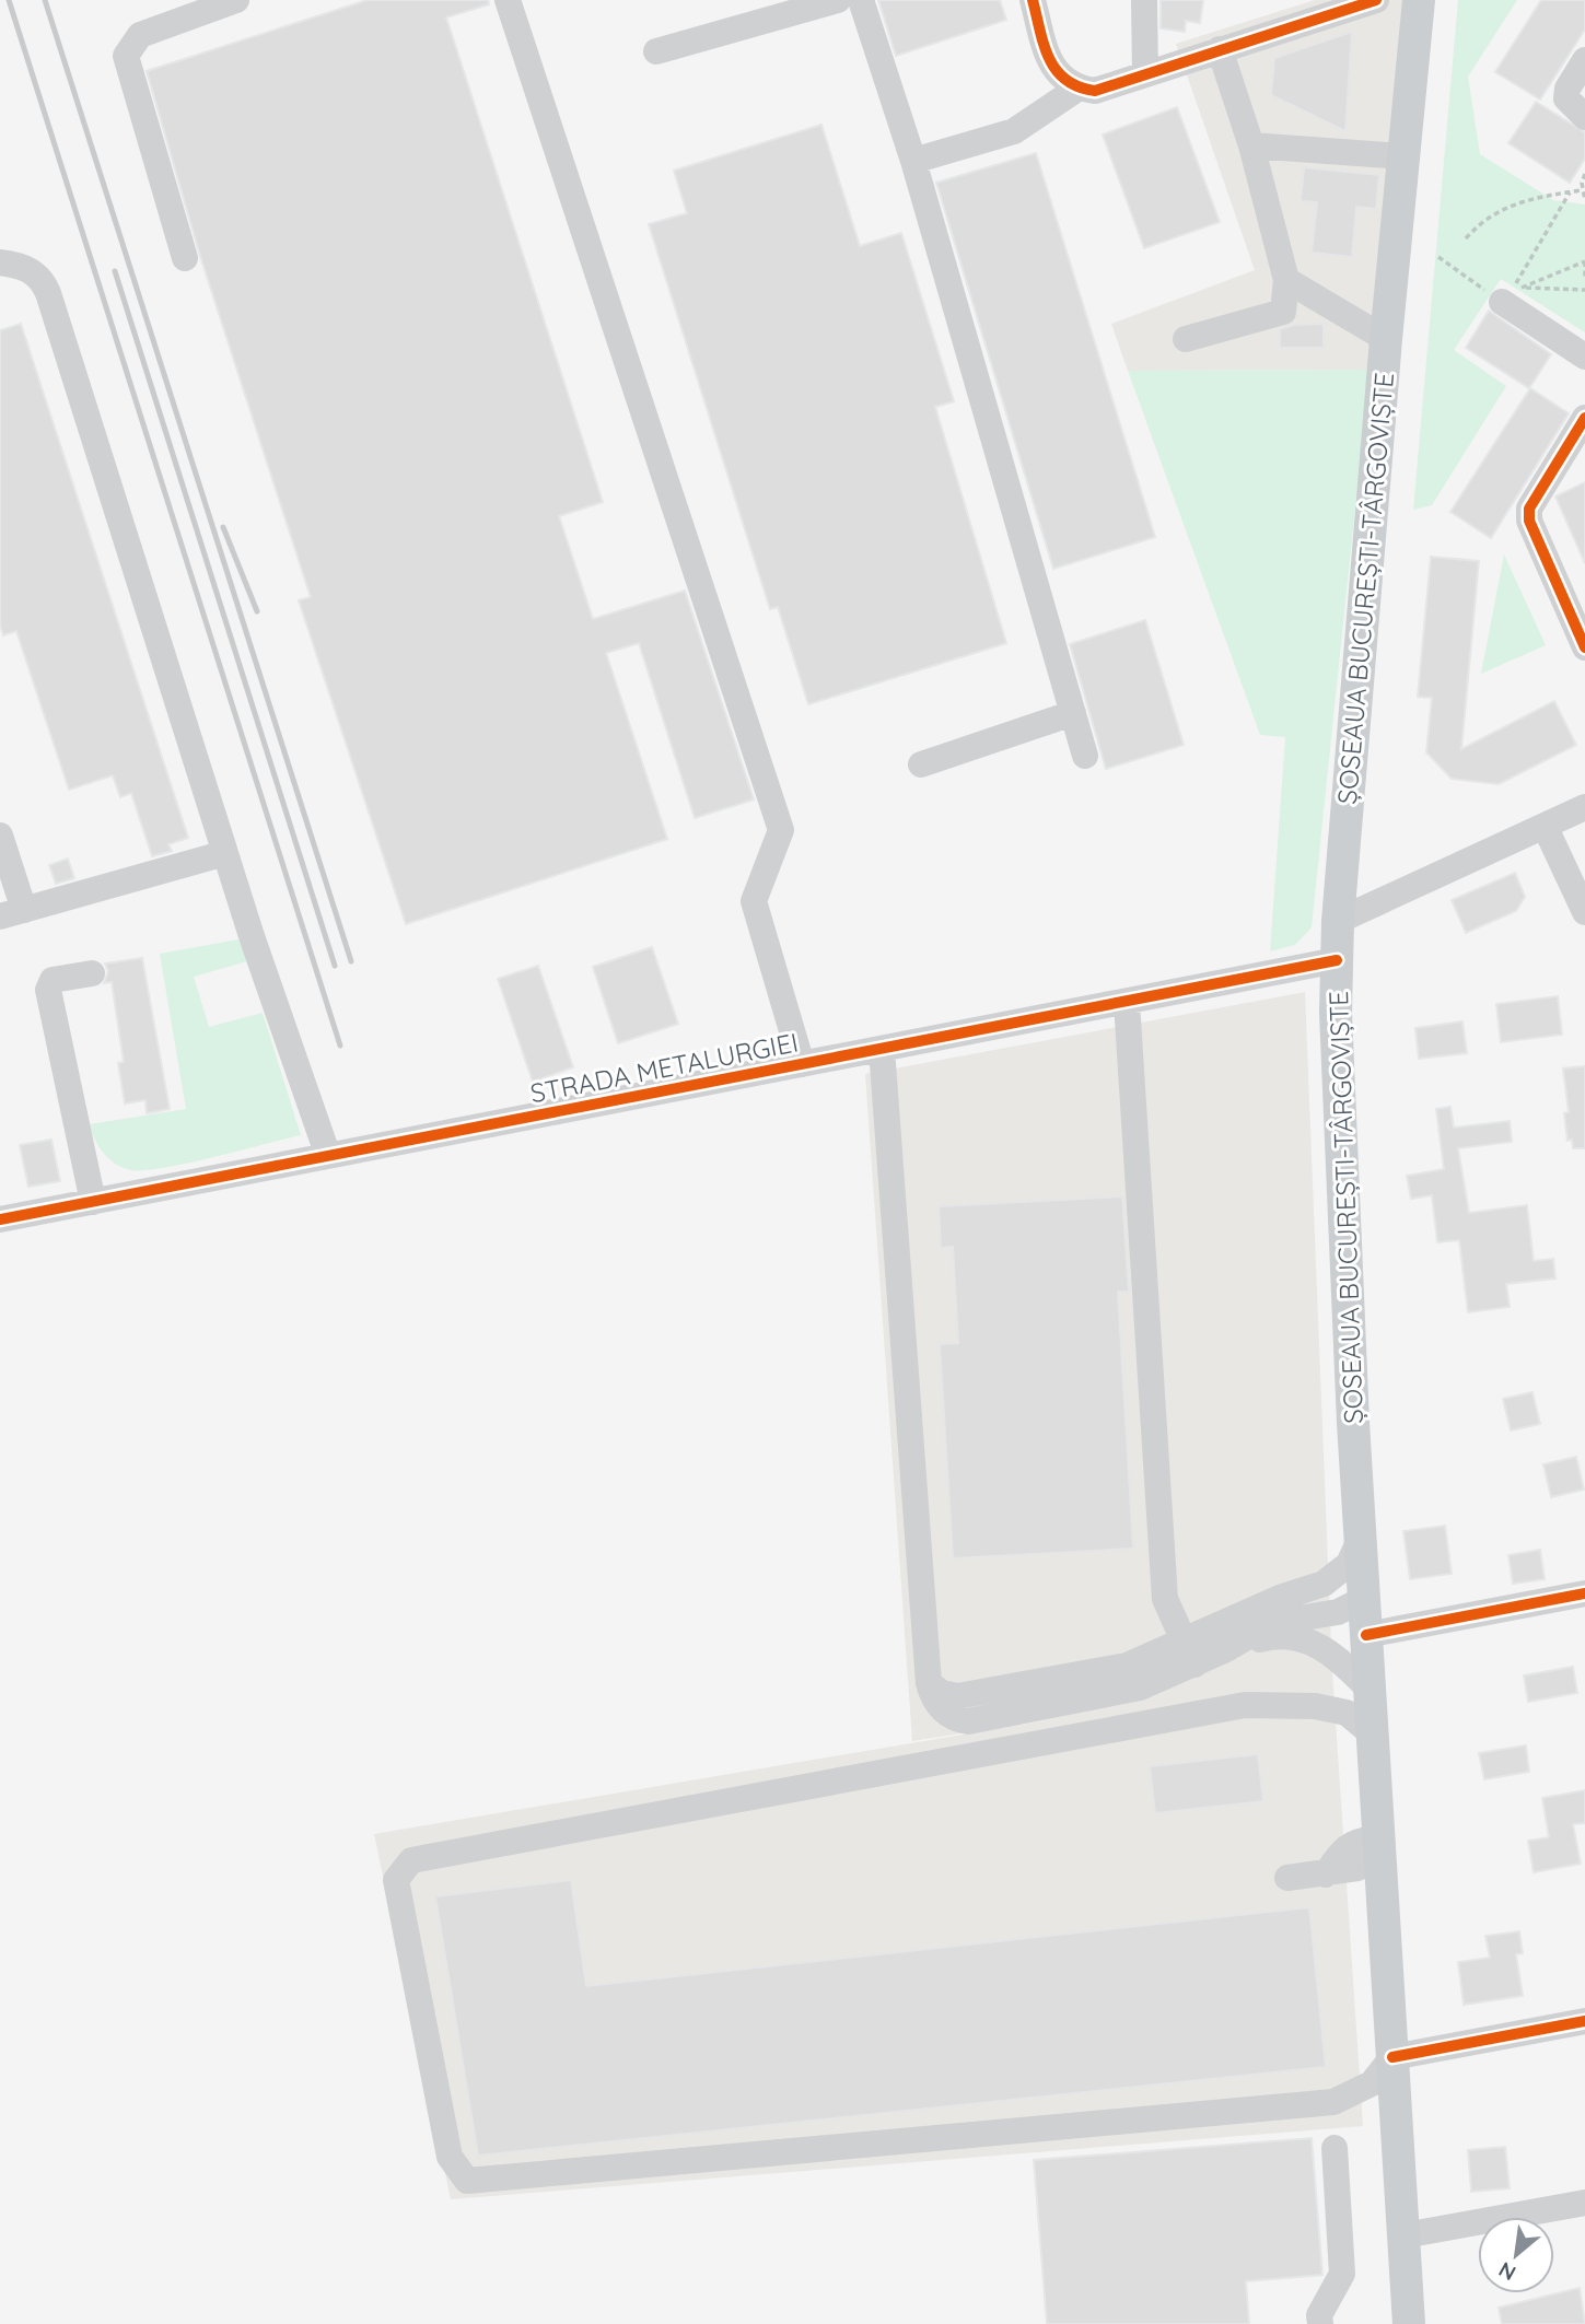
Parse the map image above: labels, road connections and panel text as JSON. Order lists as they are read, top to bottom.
{
  "streets": {
    "main road": ["ȘOSEAUA BUCUREȘTI-TÂRGOVIȘTE"],
    "street": ["STRADA METALURGIEI"]
  },
  "crossings": [
    ["ȘOSEAUA BUCUREȘTI-TÂRGOVIȘTE", "STRADA METALURGIEI"]
  ],
  "north": "bottom left"
}
